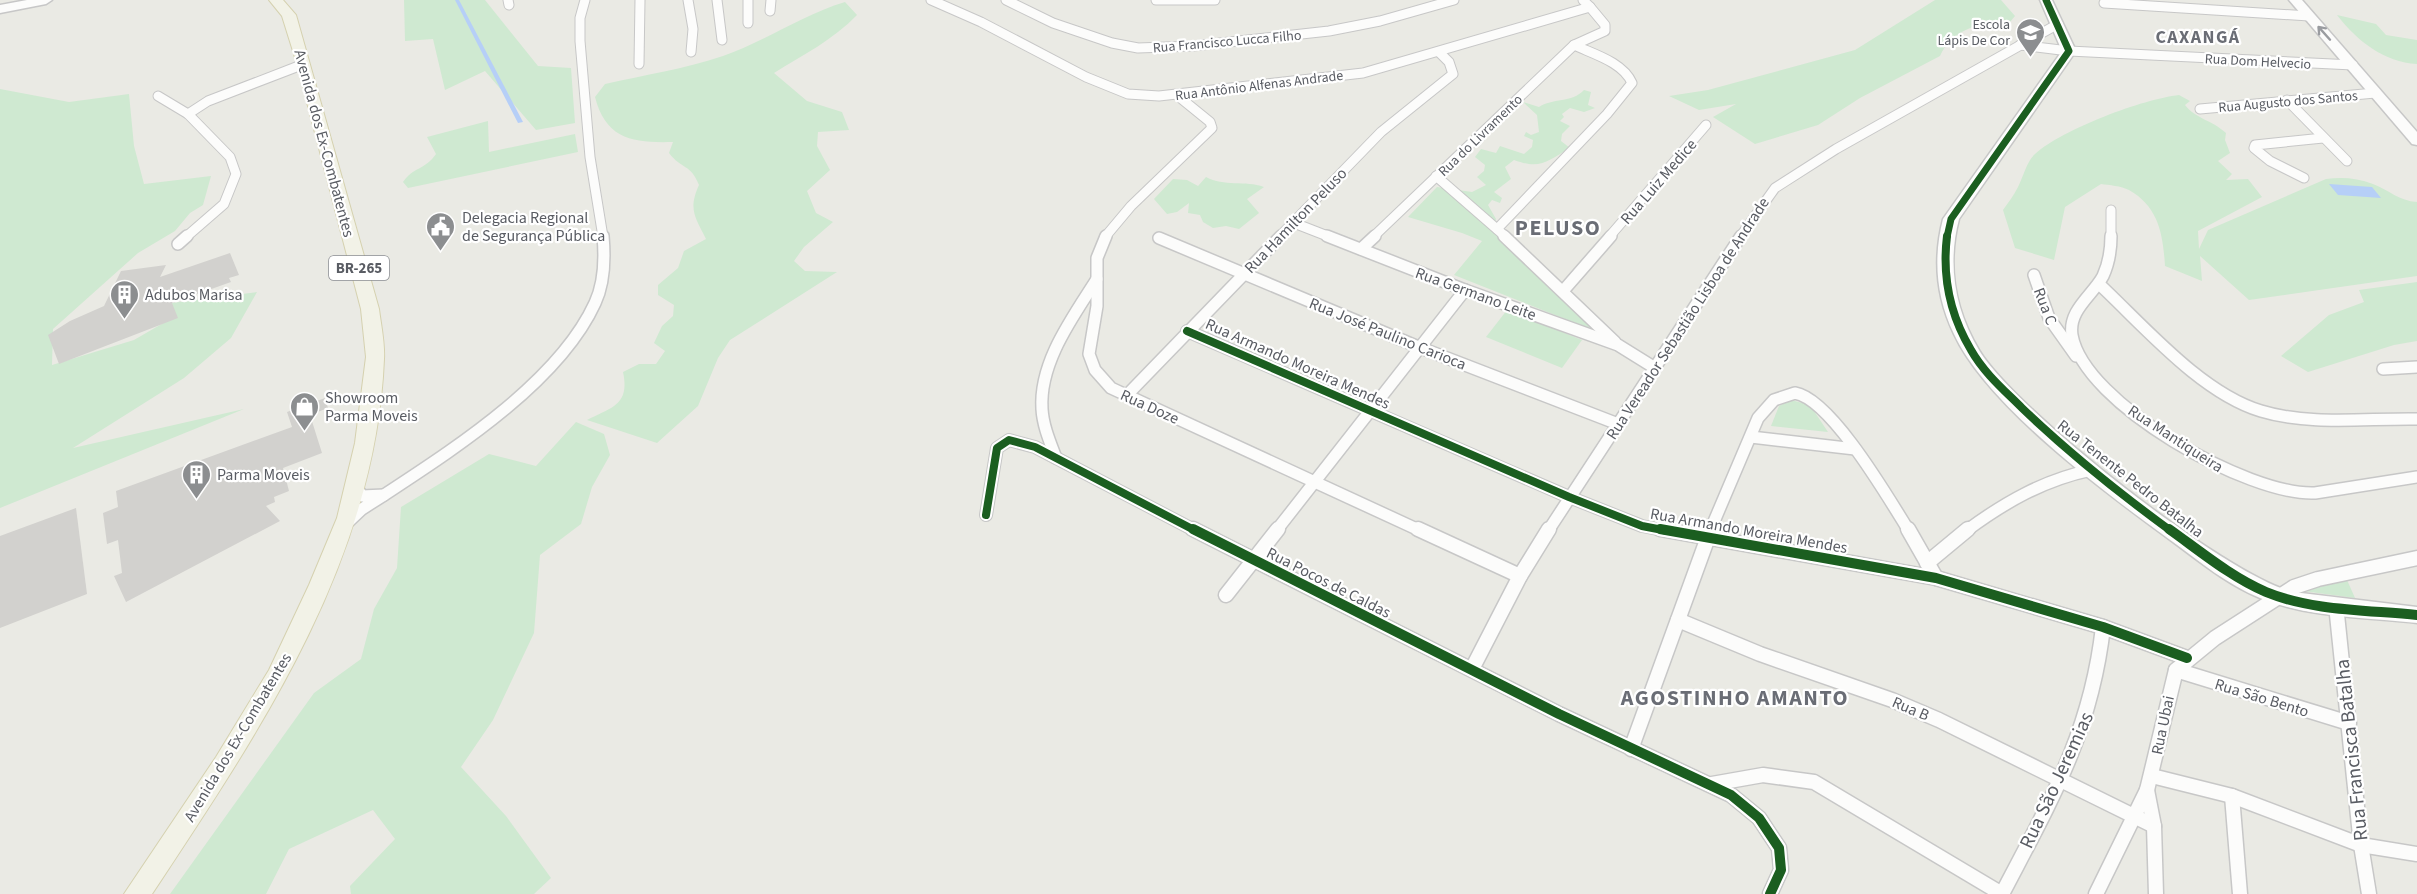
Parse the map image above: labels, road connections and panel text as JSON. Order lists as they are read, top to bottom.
{
  "streets": {
    "main road": ["Avenida dos Ex-Combatentes", "BR-265"],
    "street": [
      "Rua Francisco Lucca Filho",
      "Rua Dom Helvecio",
      "Rua Antônio Alfenas Andrade",
      "Rua Augusto dos Santos",
      "Rua do Livramento",
      "Rua Luiz Medice",
      "Rua Hamilton Peluso",
      "Rua Germano Leite",
      "Rua C",
      "Rua Vereador Sebastião Lisboa de Andrade",
      "Rua José Paulino Carioca",
      "Rua Armando Moreira Mendes",
      "Rua Doze",
      "Rua Mantiqueira",
      "Rua Tenente Pedro Batalha",
      "Rua Pocos de Caldas",
      "Rua São Bento",
      "Rua B",
      "Rua Ubai",
      "Rua Francisca Batalha",
      "Rua São Jeremias"
    ]
  },
  "crossings": [
    ["Rua Dom Helvecio", "Rua Vereador Sebastião Lisboa de Andrade"],
    ["Rua Dom Helvecio", "Rua Tenente Pedro Batalha"],
    ["Rua Antônio Alfenas Andrade", "Rua do Livramento"],
    ["Rua Antônio Alfenas Andrade", "Rua Hamilton Peluso"],
    ["Rua Antônio Alfenas Andrade", "Rua Doze"],
    ["Rua do Livramento", "Rua Germano Leite"],
    ["Rua Hamilton Peluso", "Rua Germano Leite"],
    ["Rua Hamilton Peluso", "Rua José Paulino Carioca"],
    ["Rua Hamilton Peluso", "Rua Armando Moreira Mendes"],
    ["Rua Hamilton Peluso", "Rua Doze"],
    ["Rua Germano Leite", "Rua Vereador Sebastião Lisboa de Andrade"],
    ["Rua C", "Rua Mantiqueira"],
    ["Rua Vereador Sebastião Lisboa de Andrade", "Rua José Paulino Carioca"],
    ["Rua Vereador Sebastião Lisboa de Andrade", "Rua Armando Moreira Mendes"],
    ["Rua Vereador Sebastião Lisboa de Andrade", "Rua Doze"],
    ["Rua Vereador Sebastião Lisboa de Andrade", "Rua Pocos de Caldas"],
    ["Rua Armando Moreira Mendes", "Rua Ubai"],
    ["Rua Armando Moreira Mendes", "Rua São Jeremias"],
    ["Rua Tenente Pedro Batalha", "Rua Ubai"],
    ["Rua São Bento", "Rua Ubai"],
    ["Rua São Bento", "Rua Francisca Batalha"],
    ["Rua B", "Rua Ubai"],
    ["Rua B", "Rua São Jeremias"]
  ],
  "districts": ["CAXANGÁ", "PELUSO", "AGOSTINHO AMANTO"],
  "places": {
    "school or university": ["Escola Lápis De Cor"],
    "public building": ["Delegacia Regional de Segurança Pública"],
    "building": ["Adubos Marisa", "Parma Moveis"],
    "shop": ["Showroom Parma Moveis"]
  }
}
